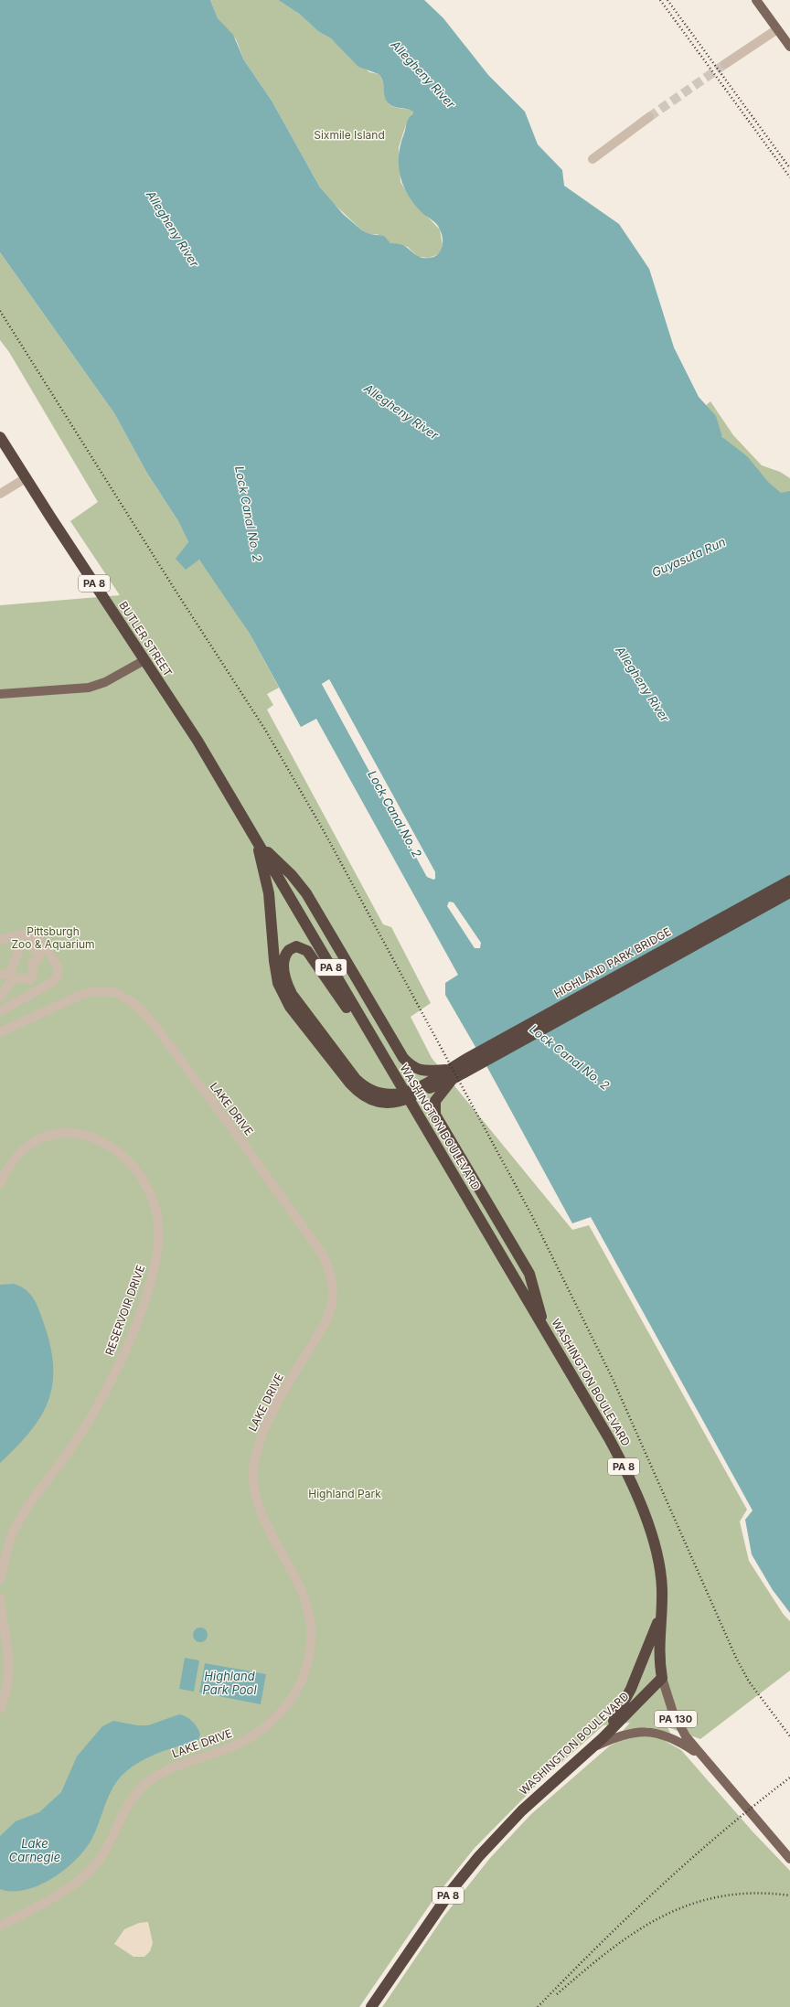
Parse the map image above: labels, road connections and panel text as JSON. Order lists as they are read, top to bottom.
{
  "streets": {
    "highway": [
      "PA 8",
      "BUTLER STREET",
      "HIGHLAND PARK BRIDGE",
      "WASHINGTON BOULEVARD"
    ],
    "main road": ["PA 130"],
    "street": ["LAKE DRIVE", "RESERVOIR DRIVE"]
  },
  "crossings": [
    ["PA 8", "WASHINGTON BOULEVARD"],
    ["BUTLER STREET", "WASHINGTON BOULEVARD"],
    ["WASHINGTON BOULEVARD", "PA 130"]
  ],
  "water": [
    "Allegheny River",
    "Lock Canal No. 2",
    "Guyasuta Run",
    "Highland Park Pool",
    "Lake Carnegie"
  ],
  "parks": ["Sixmile Island", "Pittsburgh Zoo & Aquarium", "Highland Park"]
}
